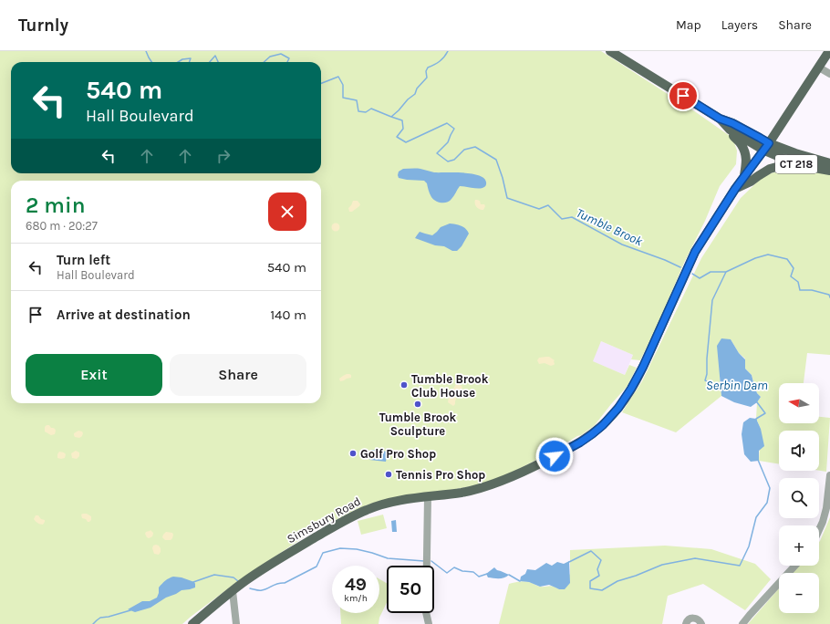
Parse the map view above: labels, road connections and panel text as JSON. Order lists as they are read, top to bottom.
{
  "streets": {
    "main road": ["CT 218", "Simsbury Road"]
  },
  "crossings": [
    ["CT 218", "Simsbury Road"]
  ],
  "water": ["Tumble Brook", "Serbin Dam"],
  "places": [
    "Tumble Brook Club House",
    "Tumble Brook Sculpture",
    "Golf Pro Shop",
    "Tennis Pro Shop"
  ],
  "north": "left",
  "page": {
    "header": "Turnly",
    "nav": ["Map", "Layers", "Share"],
    "turn": ["540 m", "Hall Boulevard"],
    "heading": ["2 min", "680 m · 20:27"],
    "list": [
      {
        "name": "Turn left",
        "note": "Hall Boulevard",
        "value": "540 m"
      },
      {
        "name": "Arrive at destination",
        "value": "140 m"
      }
    ],
    "buttons": ["Exit", "Share"],
    "map_buttons": ["+", "−"],
    "speed": "49 km/h",
    "limit": "50"
  }
}
